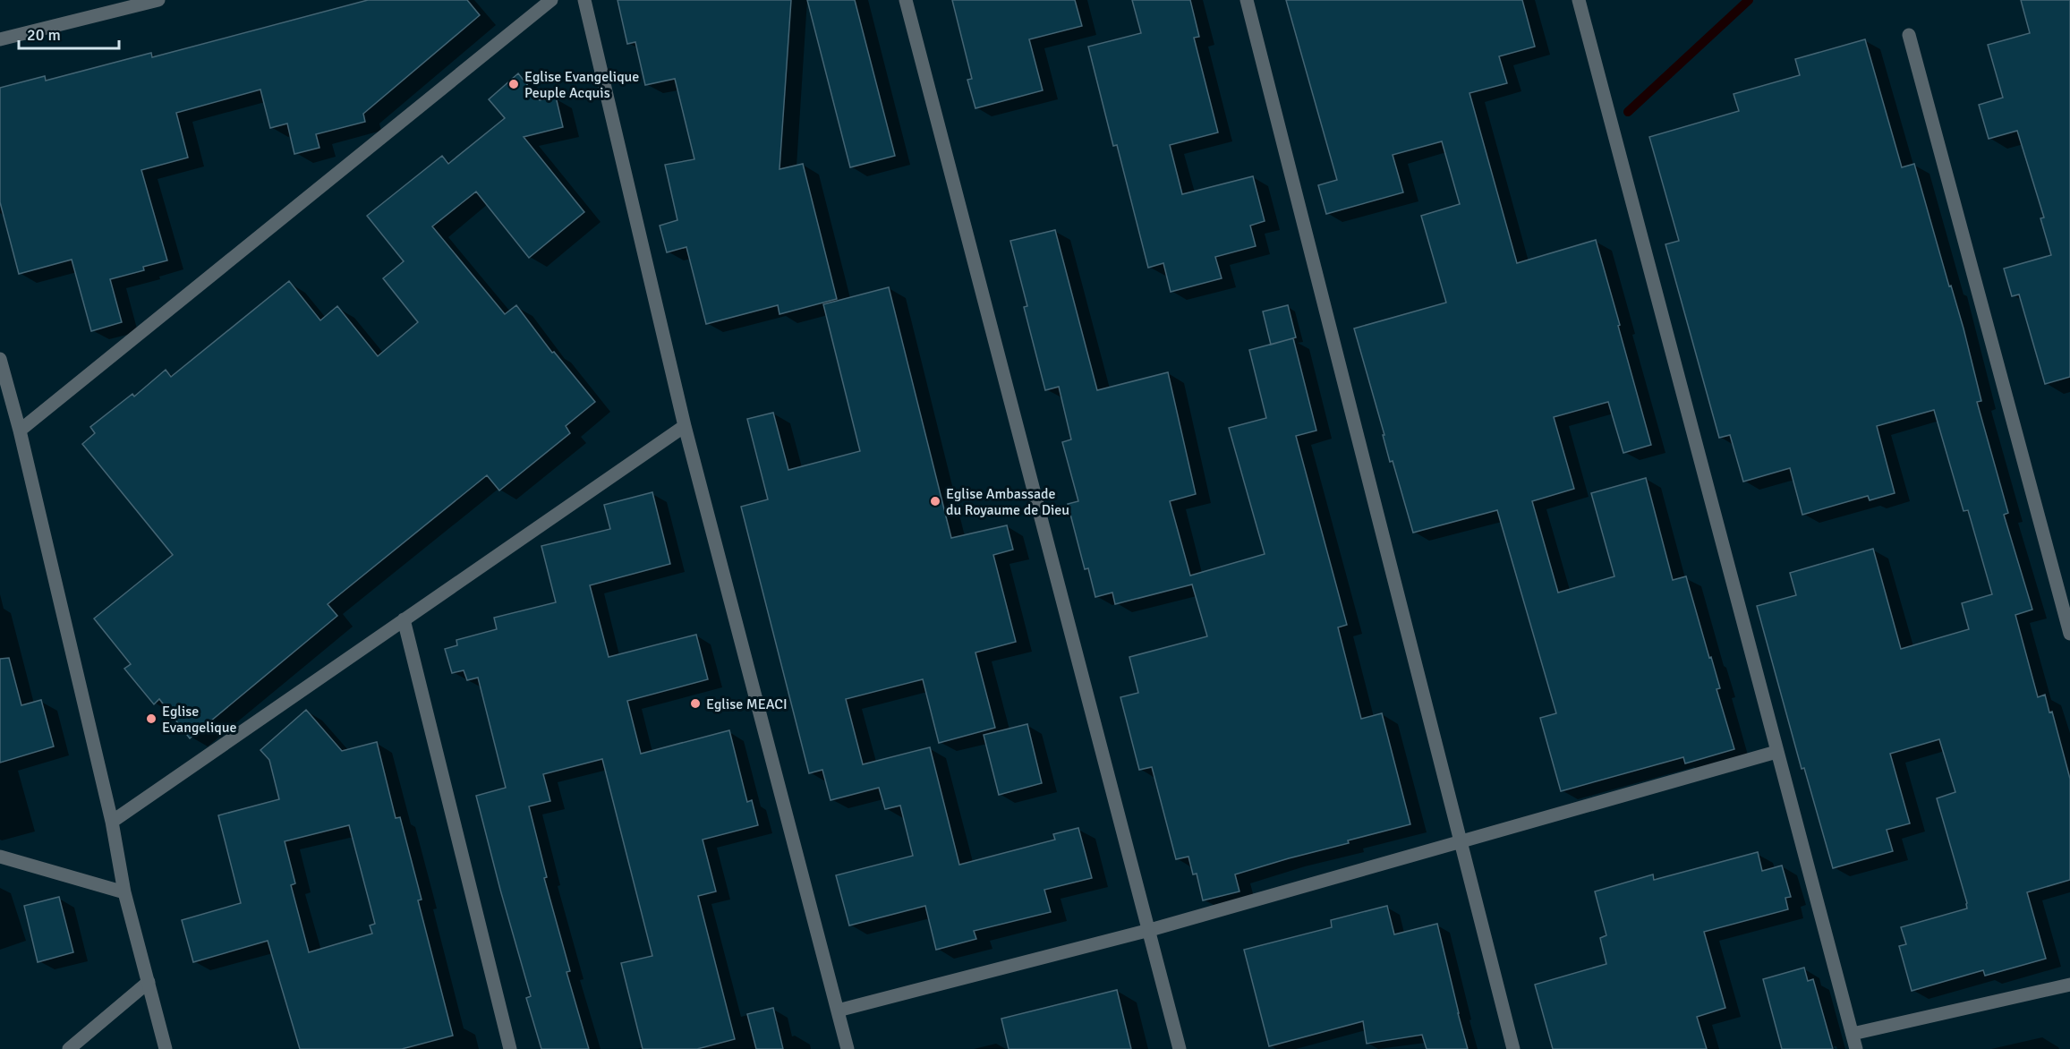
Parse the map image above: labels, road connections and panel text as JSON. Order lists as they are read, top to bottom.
{
  "places": [
    "Eglise Evangelique Peuple Acquis",
    "Eglise Ambassade du Royaume de Dieu",
    "Eglise MEACI",
    "Eglise Evangelique"
  ],
  "scale_bar": "20 m"
}
